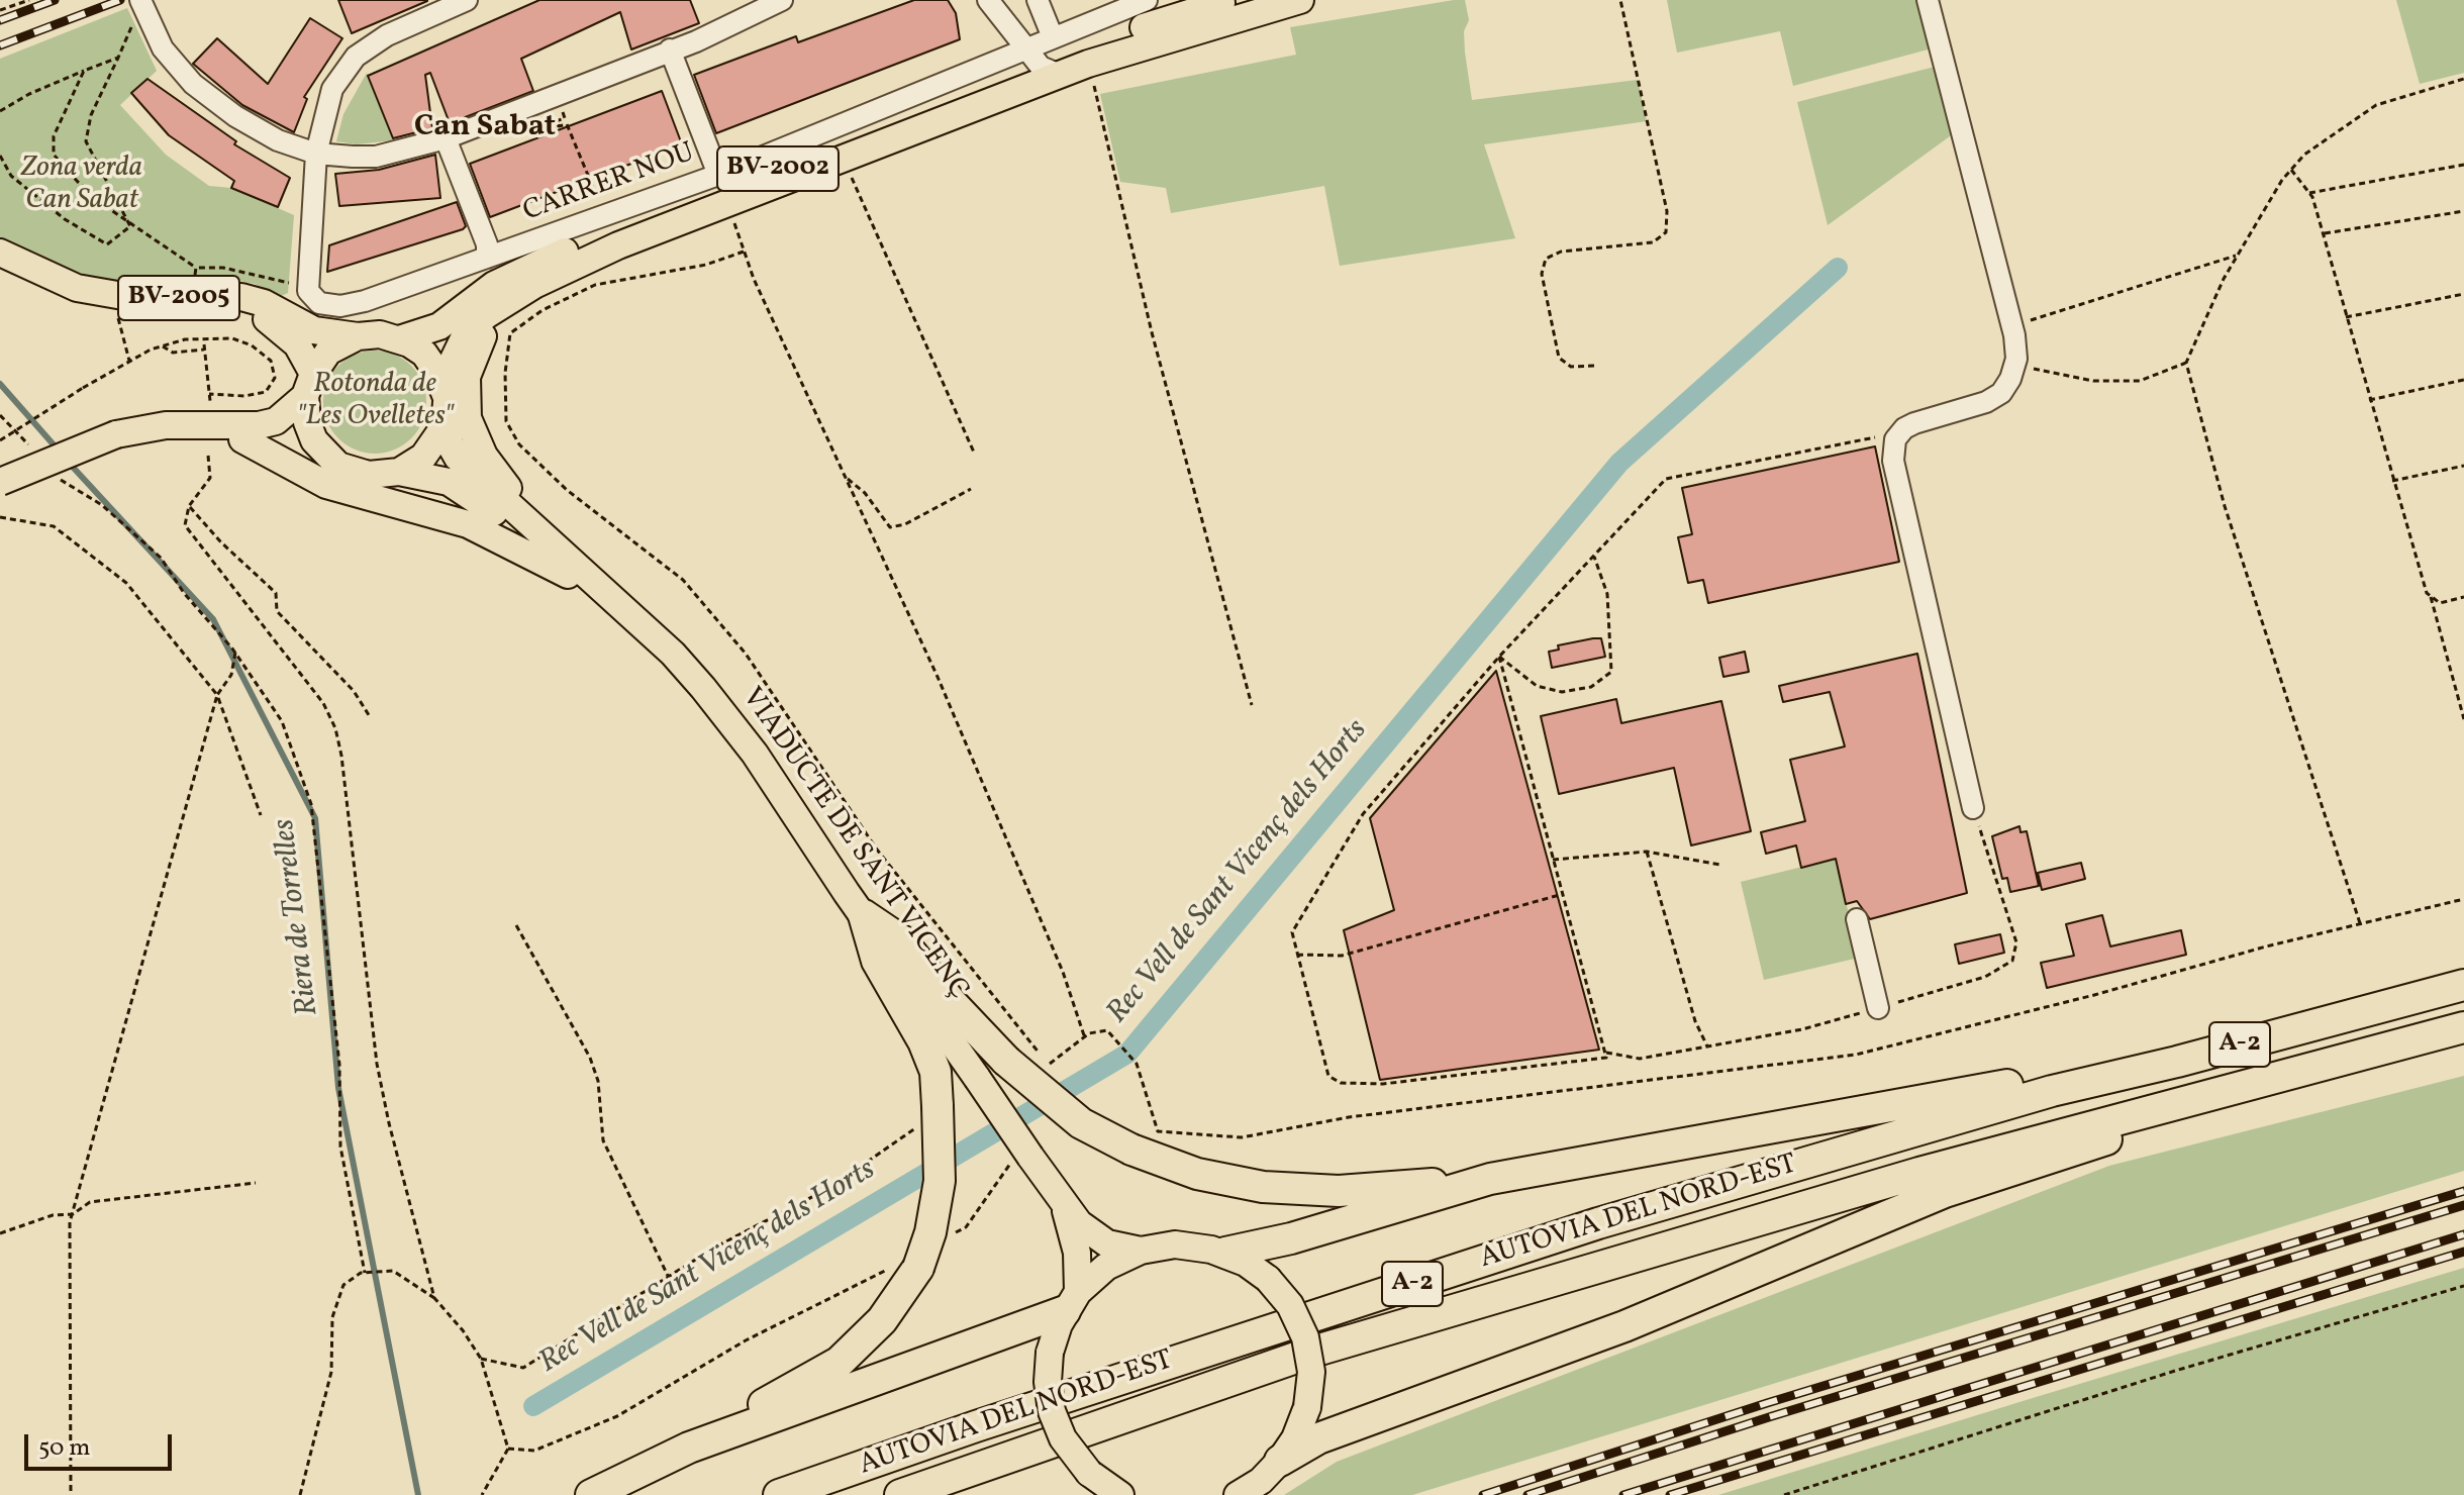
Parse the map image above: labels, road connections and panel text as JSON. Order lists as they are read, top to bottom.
{
  "streets": {
    "highway": ["A-2", "AUTOVIA DEL NORD-EST"],
    "main road": ["BV-2002", "BV-2005", "VIADUCTE DE SANT VICENÇ"],
    "street": ["CARRER NOU"]
  },
  "crossings": [
    ["BV-2002", "CARRER NOU"],
    ["BV-2002", "BV-2005"],
    ["BV-2002", "VIADUCTE DE SANT VICENÇ"],
    ["BV-2005", "VIADUCTE DE SANT VICENÇ"]
  ],
  "districts": ["Can Sabat"],
  "water": ["Rec Vell de Sant Vicenç dels Horts", "Riera de Torrelles"],
  "parks": ["Zona verda Can Sabat", "Rotonda de \"Les Ovelletes\""],
  "scale_bar": "50 m"
}
